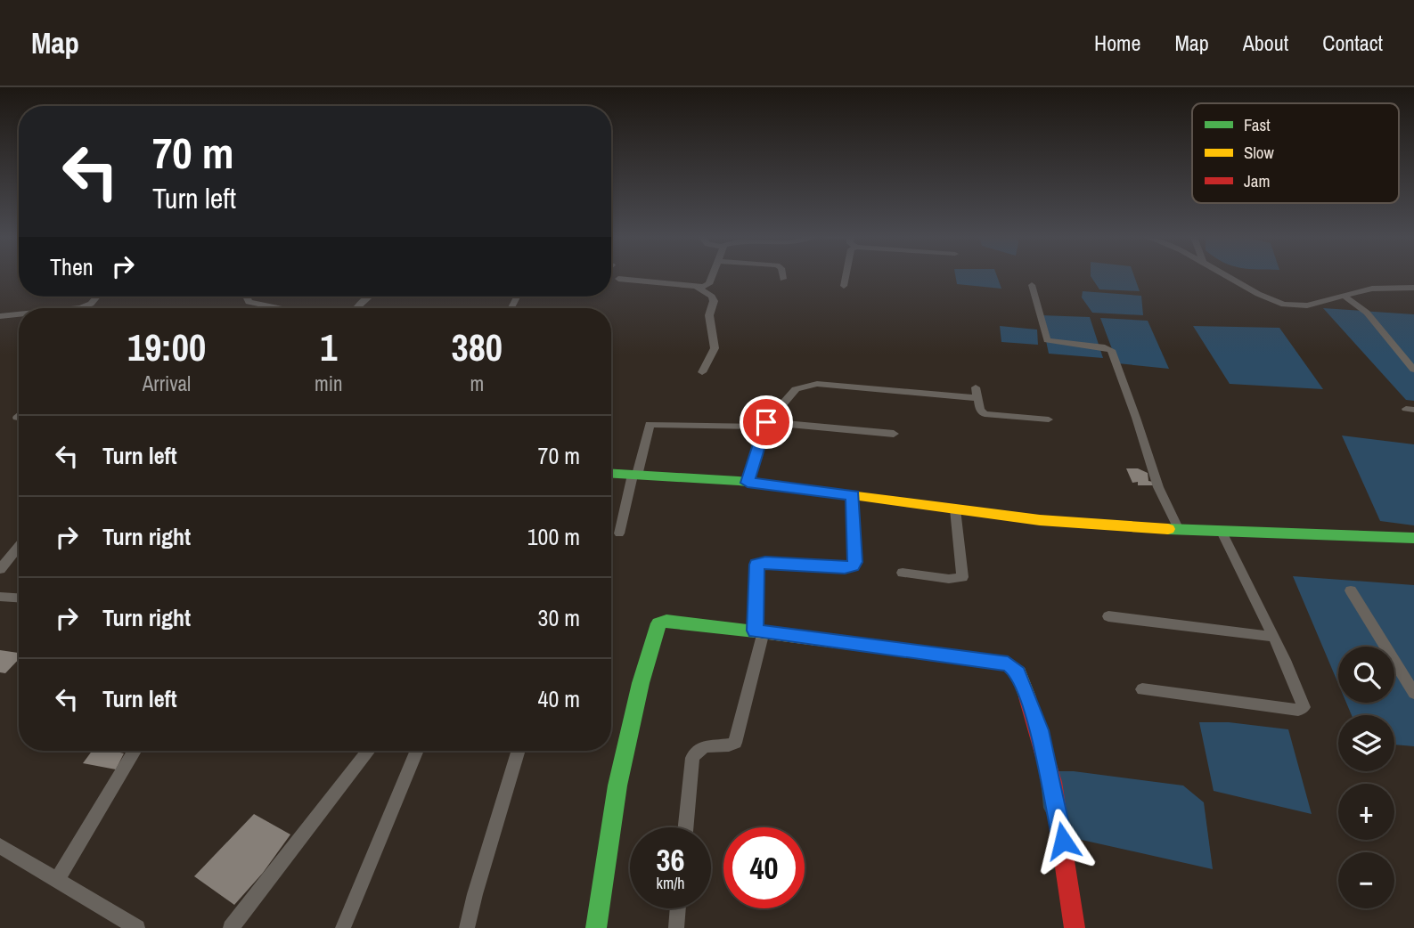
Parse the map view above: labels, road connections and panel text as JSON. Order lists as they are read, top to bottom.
{
  "legend": ["Fast", "Slow", "Jam"],
  "page": {
    "header": "Map",
    "nav": [
      "Home",
      "Map",
      "About",
      "Contact"
    ],
    "turn": ["70 m", "Turn left"],
    "then": "Then",
    "eta": [
      "19:00",
      "Arrival",
      "1",
      "min",
      "380",
      "m"
    ],
    "list": [
      {
        "name": "Turn left",
        "value": "70 m"
      },
      {
        "name": "Turn right",
        "value": "100 m"
      },
      {
        "name": "Turn right",
        "value": "30 m"
      },
      {
        "name": "Turn left",
        "value": "40 m"
      }
    ],
    "map_buttons": ["+", "−"],
    "speed": "36 km/h",
    "limit": "40"
  }
}
